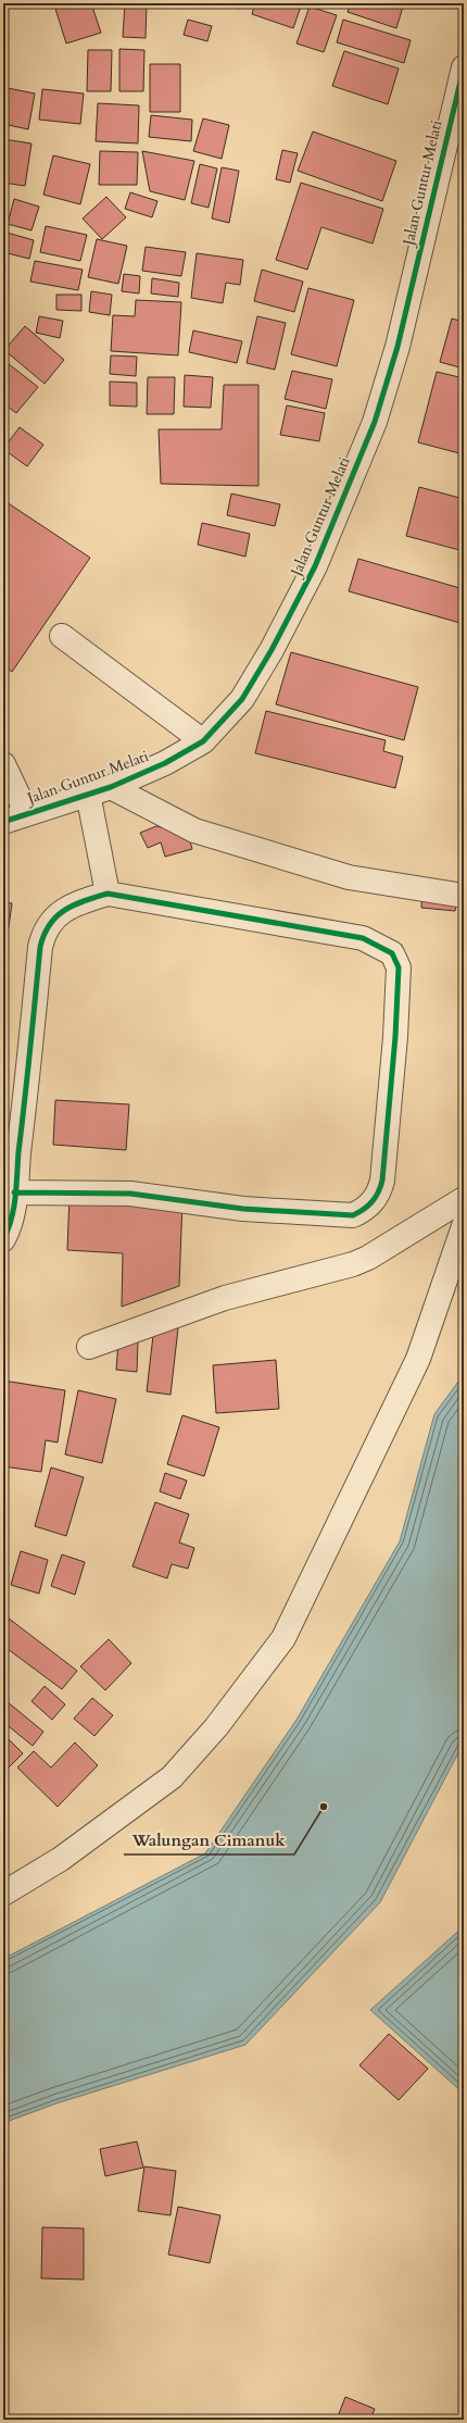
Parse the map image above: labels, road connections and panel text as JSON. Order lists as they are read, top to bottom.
{
  "streets": {
    "street": ["Jalan Guntur Melati"]
  },
  "places": ["Walungan Cimanuk"]
}
